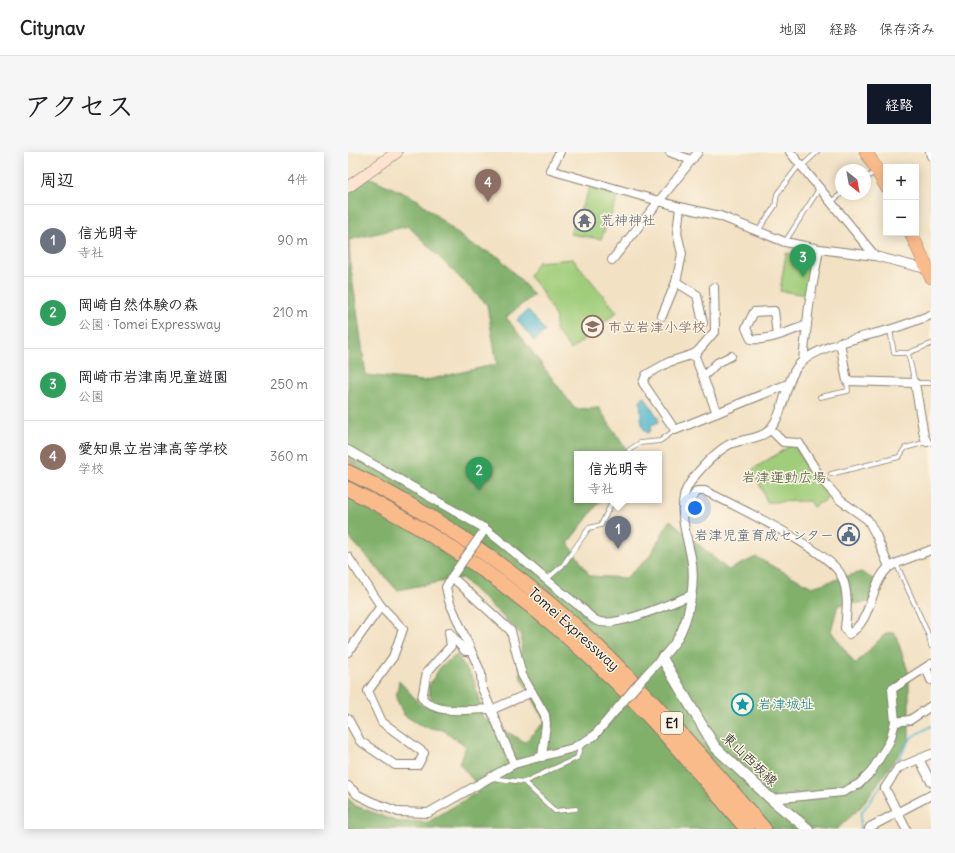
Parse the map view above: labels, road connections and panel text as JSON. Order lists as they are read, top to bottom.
{
  "streets": {
    "highway": ["Tomei Expressway", "E1"],
    "street": ["東山西坂線"]
  },
  "parks": ["岩津運動広場"],
  "places": {
    "temple": ["荒神神社"],
    "school or university": ["市立岩津小学校"],
    "public building": ["岩津児童育成センター"],
    "place": ["岩津城址"]
  },
  "north": "bottom right",
  "page": {
    "header": "Citynav",
    "nav": ["地図", "経路", "保存済み"],
    "title": "アクセス",
    "buttons": "経路",
    "heading": ["周辺", "4件"],
    "map_buttons": ["+", "−"],
    "pins": [
      "4",
      "3",
      "2",
      "1"
    ],
    "list": [
      {
        "mark": "1",
        "name": "信光明寺",
        "note": "寺社",
        "value": "90 m"
      },
      {
        "mark": "2",
        "name": "岡崎自然体験の森",
        "note": "公園 · Tomei Expressway",
        "value": "210 m"
      },
      {
        "mark": "3",
        "name": "岡崎市岩津南児童遊園",
        "note": "公園",
        "value": "250 m"
      },
      {
        "mark": "4",
        "name": "愛知県立岩津高等学校",
        "note": "学校",
        "value": "360 m"
      }
    ],
    "popup": ["信光明寺", "寺社"]
  }
}
